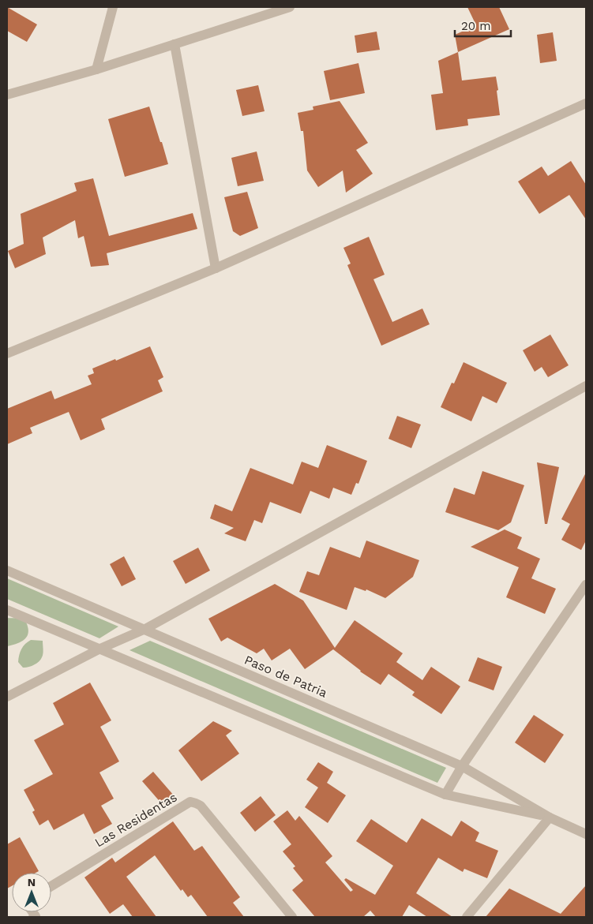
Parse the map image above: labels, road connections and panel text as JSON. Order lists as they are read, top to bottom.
{
  "streets": {
    "street": ["Paso de Patria", "Las Residentas"]
  },
  "scale_bar": "20 m",
  "north": "top"
}
